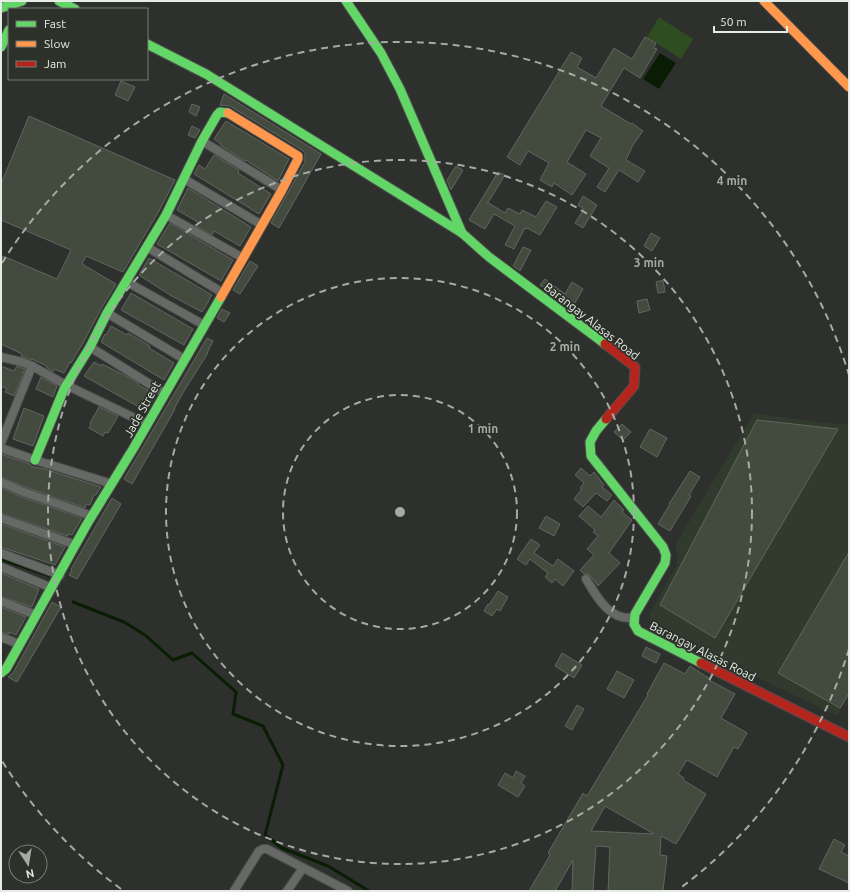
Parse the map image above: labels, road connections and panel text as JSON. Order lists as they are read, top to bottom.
{
  "streets": {
    "street": ["Barangay Alasas Road", "Jade Street"]
  },
  "legend": ["Fast", "Slow", "Jam"],
  "scale_bar": "50 m",
  "north": "bottom",
  "rings": [
    "4 min",
    "3 min",
    "2 min",
    "1 min"
  ]
}
